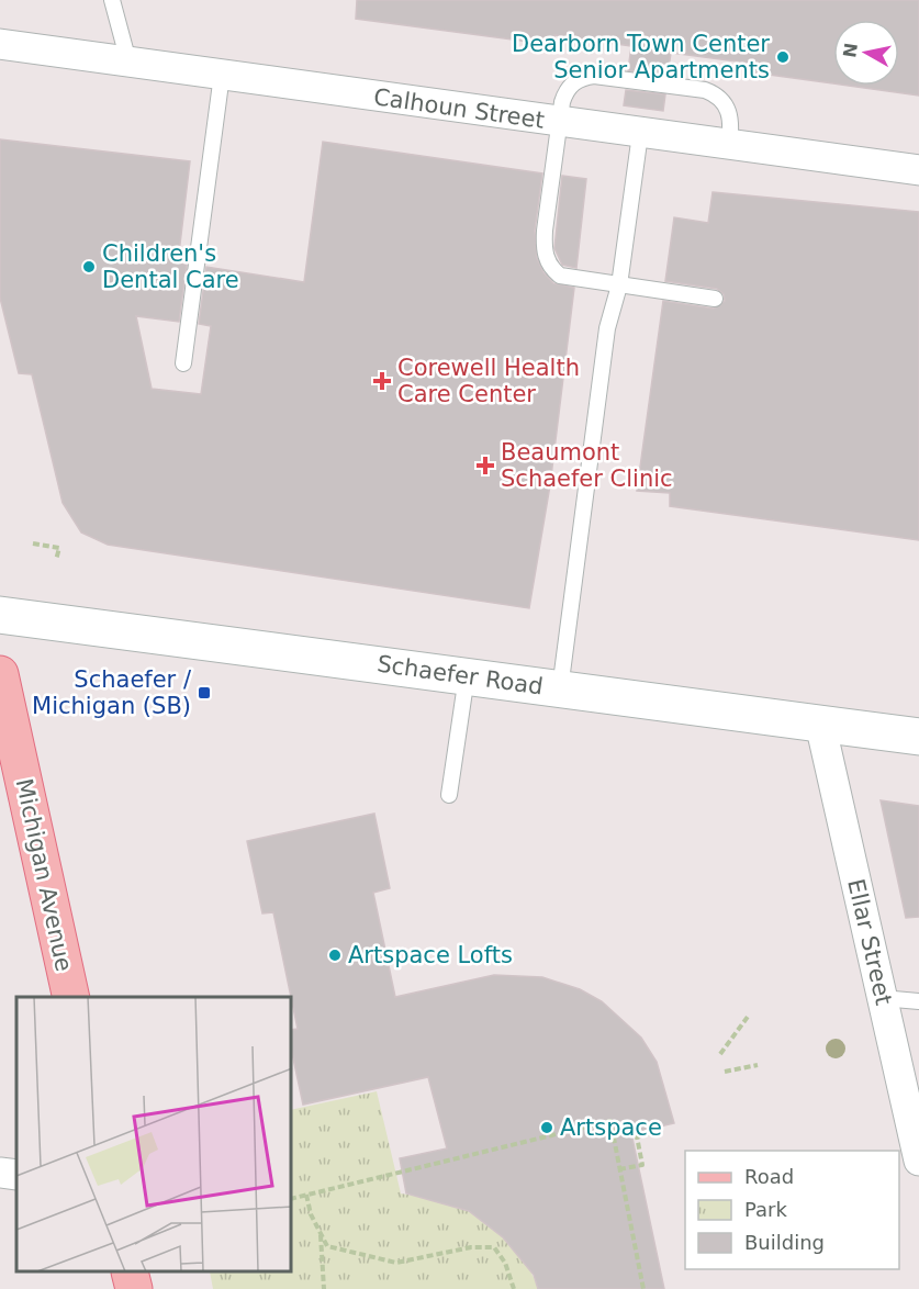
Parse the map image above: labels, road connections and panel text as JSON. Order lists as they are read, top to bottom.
{
  "streets": {
    "main road": ["Schaefer Road", "Michigan Avenue"],
    "street": ["Calhoun Street", "Ellar Street"]
  },
  "crossings": [
    ["Schaefer Road", "Ellar Street"]
  ],
  "places": {
    "other": [
      "Dearborn Town Center Senior Apartments",
      "Children's Dental Care",
      "Artspace Lofts",
      "Artspace"
    ],
    "health": ["Corewell Health Care Center", "Beaumont Schaefer Clinic"],
    "transit": ["Schaefer / Michigan (SB)"]
  },
  "legend": ["Road", "Park", "Building"],
  "north": "left"
}
